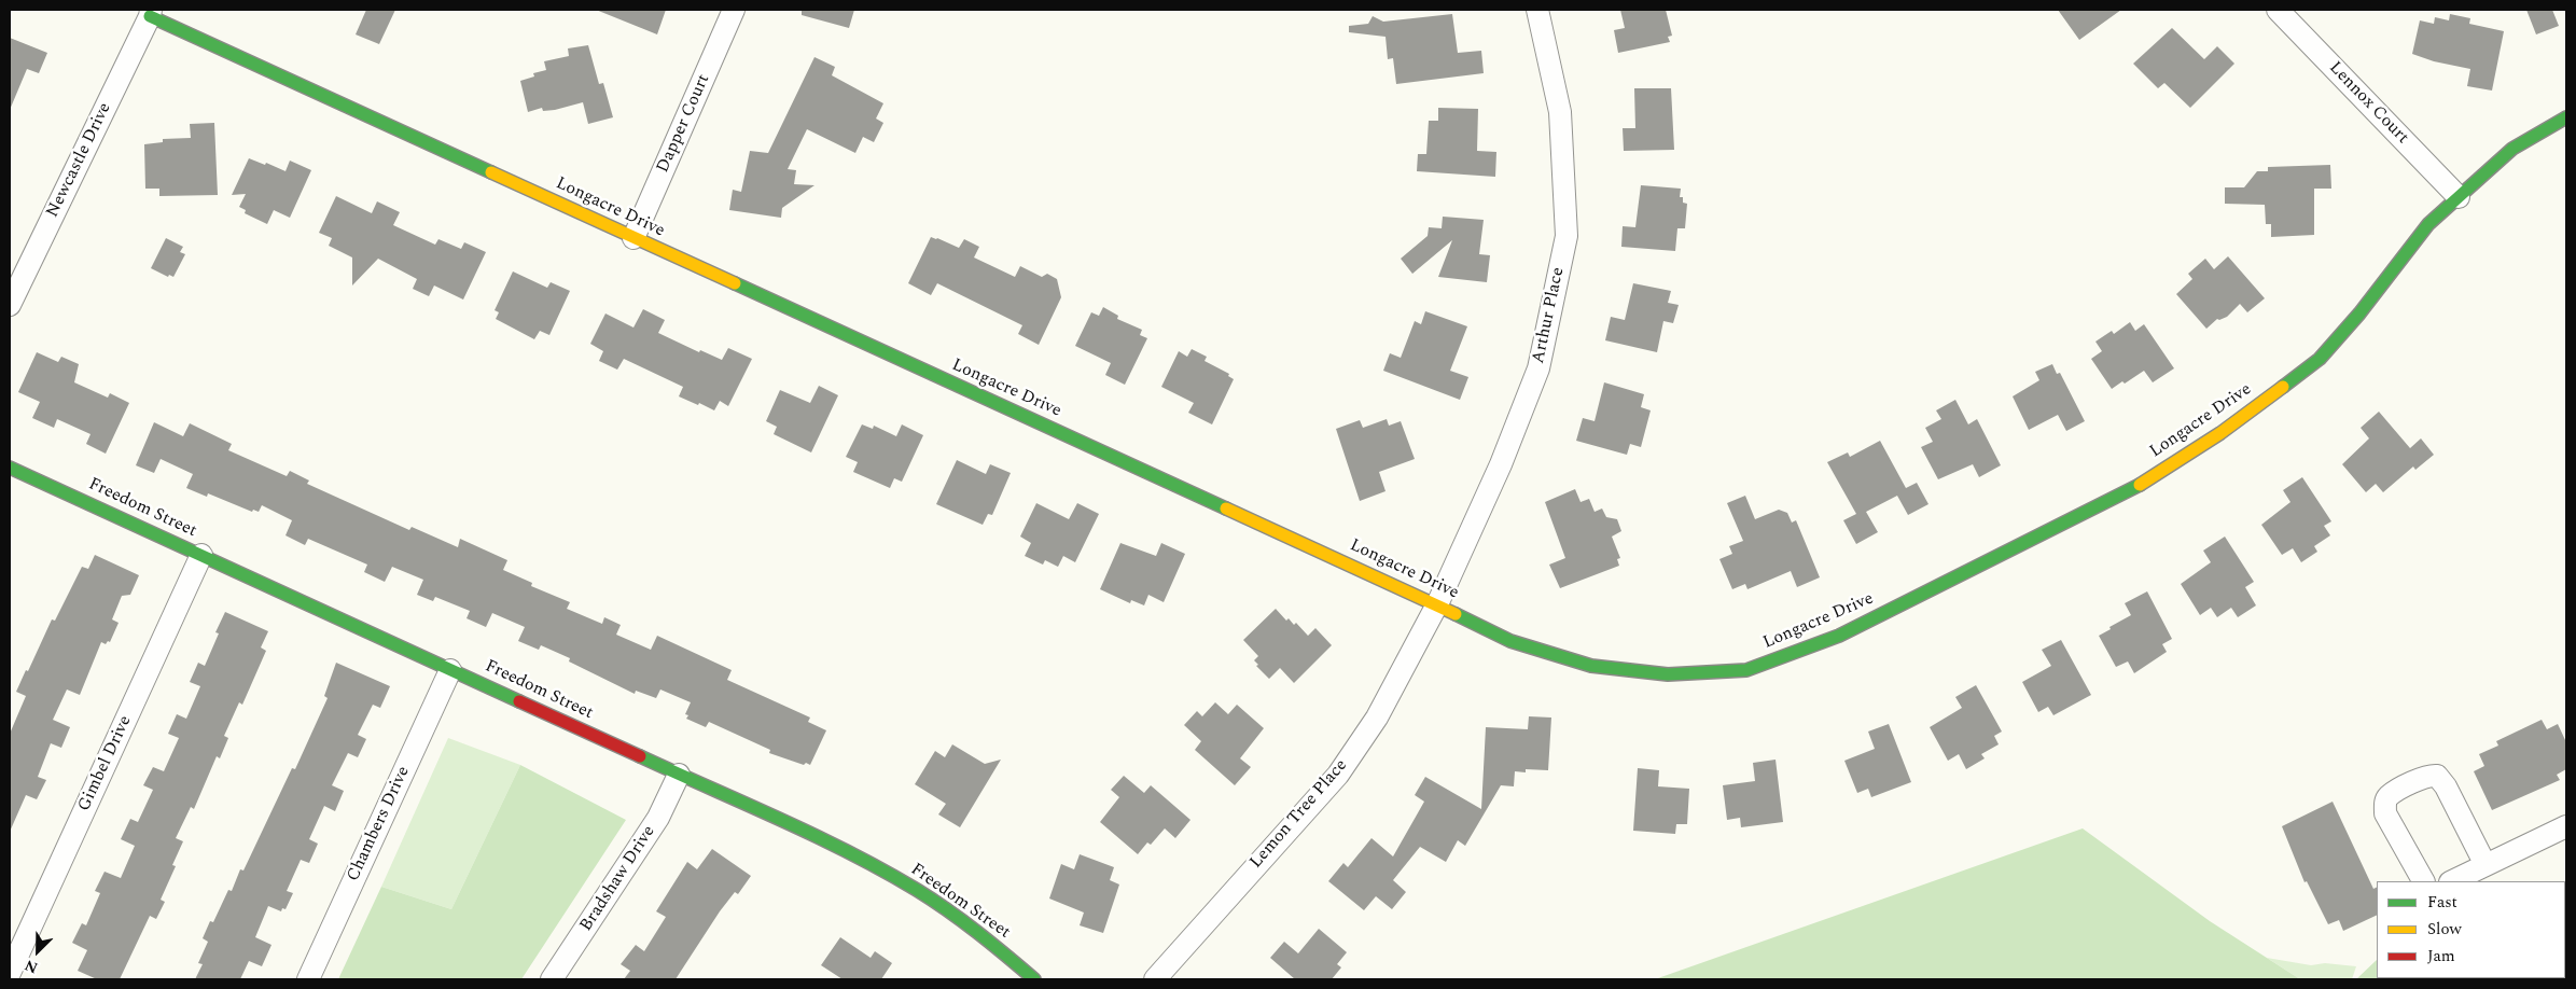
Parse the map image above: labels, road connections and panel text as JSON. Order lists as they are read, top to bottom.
{
  "streets": {
    "street": [
      "Lennox Court",
      "Dapper Court",
      "Newcastle Drive",
      "Longacre Drive",
      "Arthur Place",
      "Freedom Street",
      "Gimbel Drive",
      "Lemon Tree Place",
      "Chambers Drive",
      "Bradshaw Drive"
    ]
  },
  "crossings": [
    ["Lennox Court", "Longacre Drive"],
    ["Dapper Court", "Longacre Drive"],
    ["Newcastle Drive", "Longacre Drive"],
    ["Longacre Drive", "Arthur Place"],
    ["Longacre Drive", "Lemon Tree Place"],
    ["Arthur Place", "Lemon Tree Place"],
    ["Freedom Street", "Gimbel Drive"],
    ["Freedom Street", "Chambers Drive"],
    ["Freedom Street", "Bradshaw Drive"]
  ],
  "legend": ["Fast", "Slow", "Jam"],
  "north": "bottom left"
}
